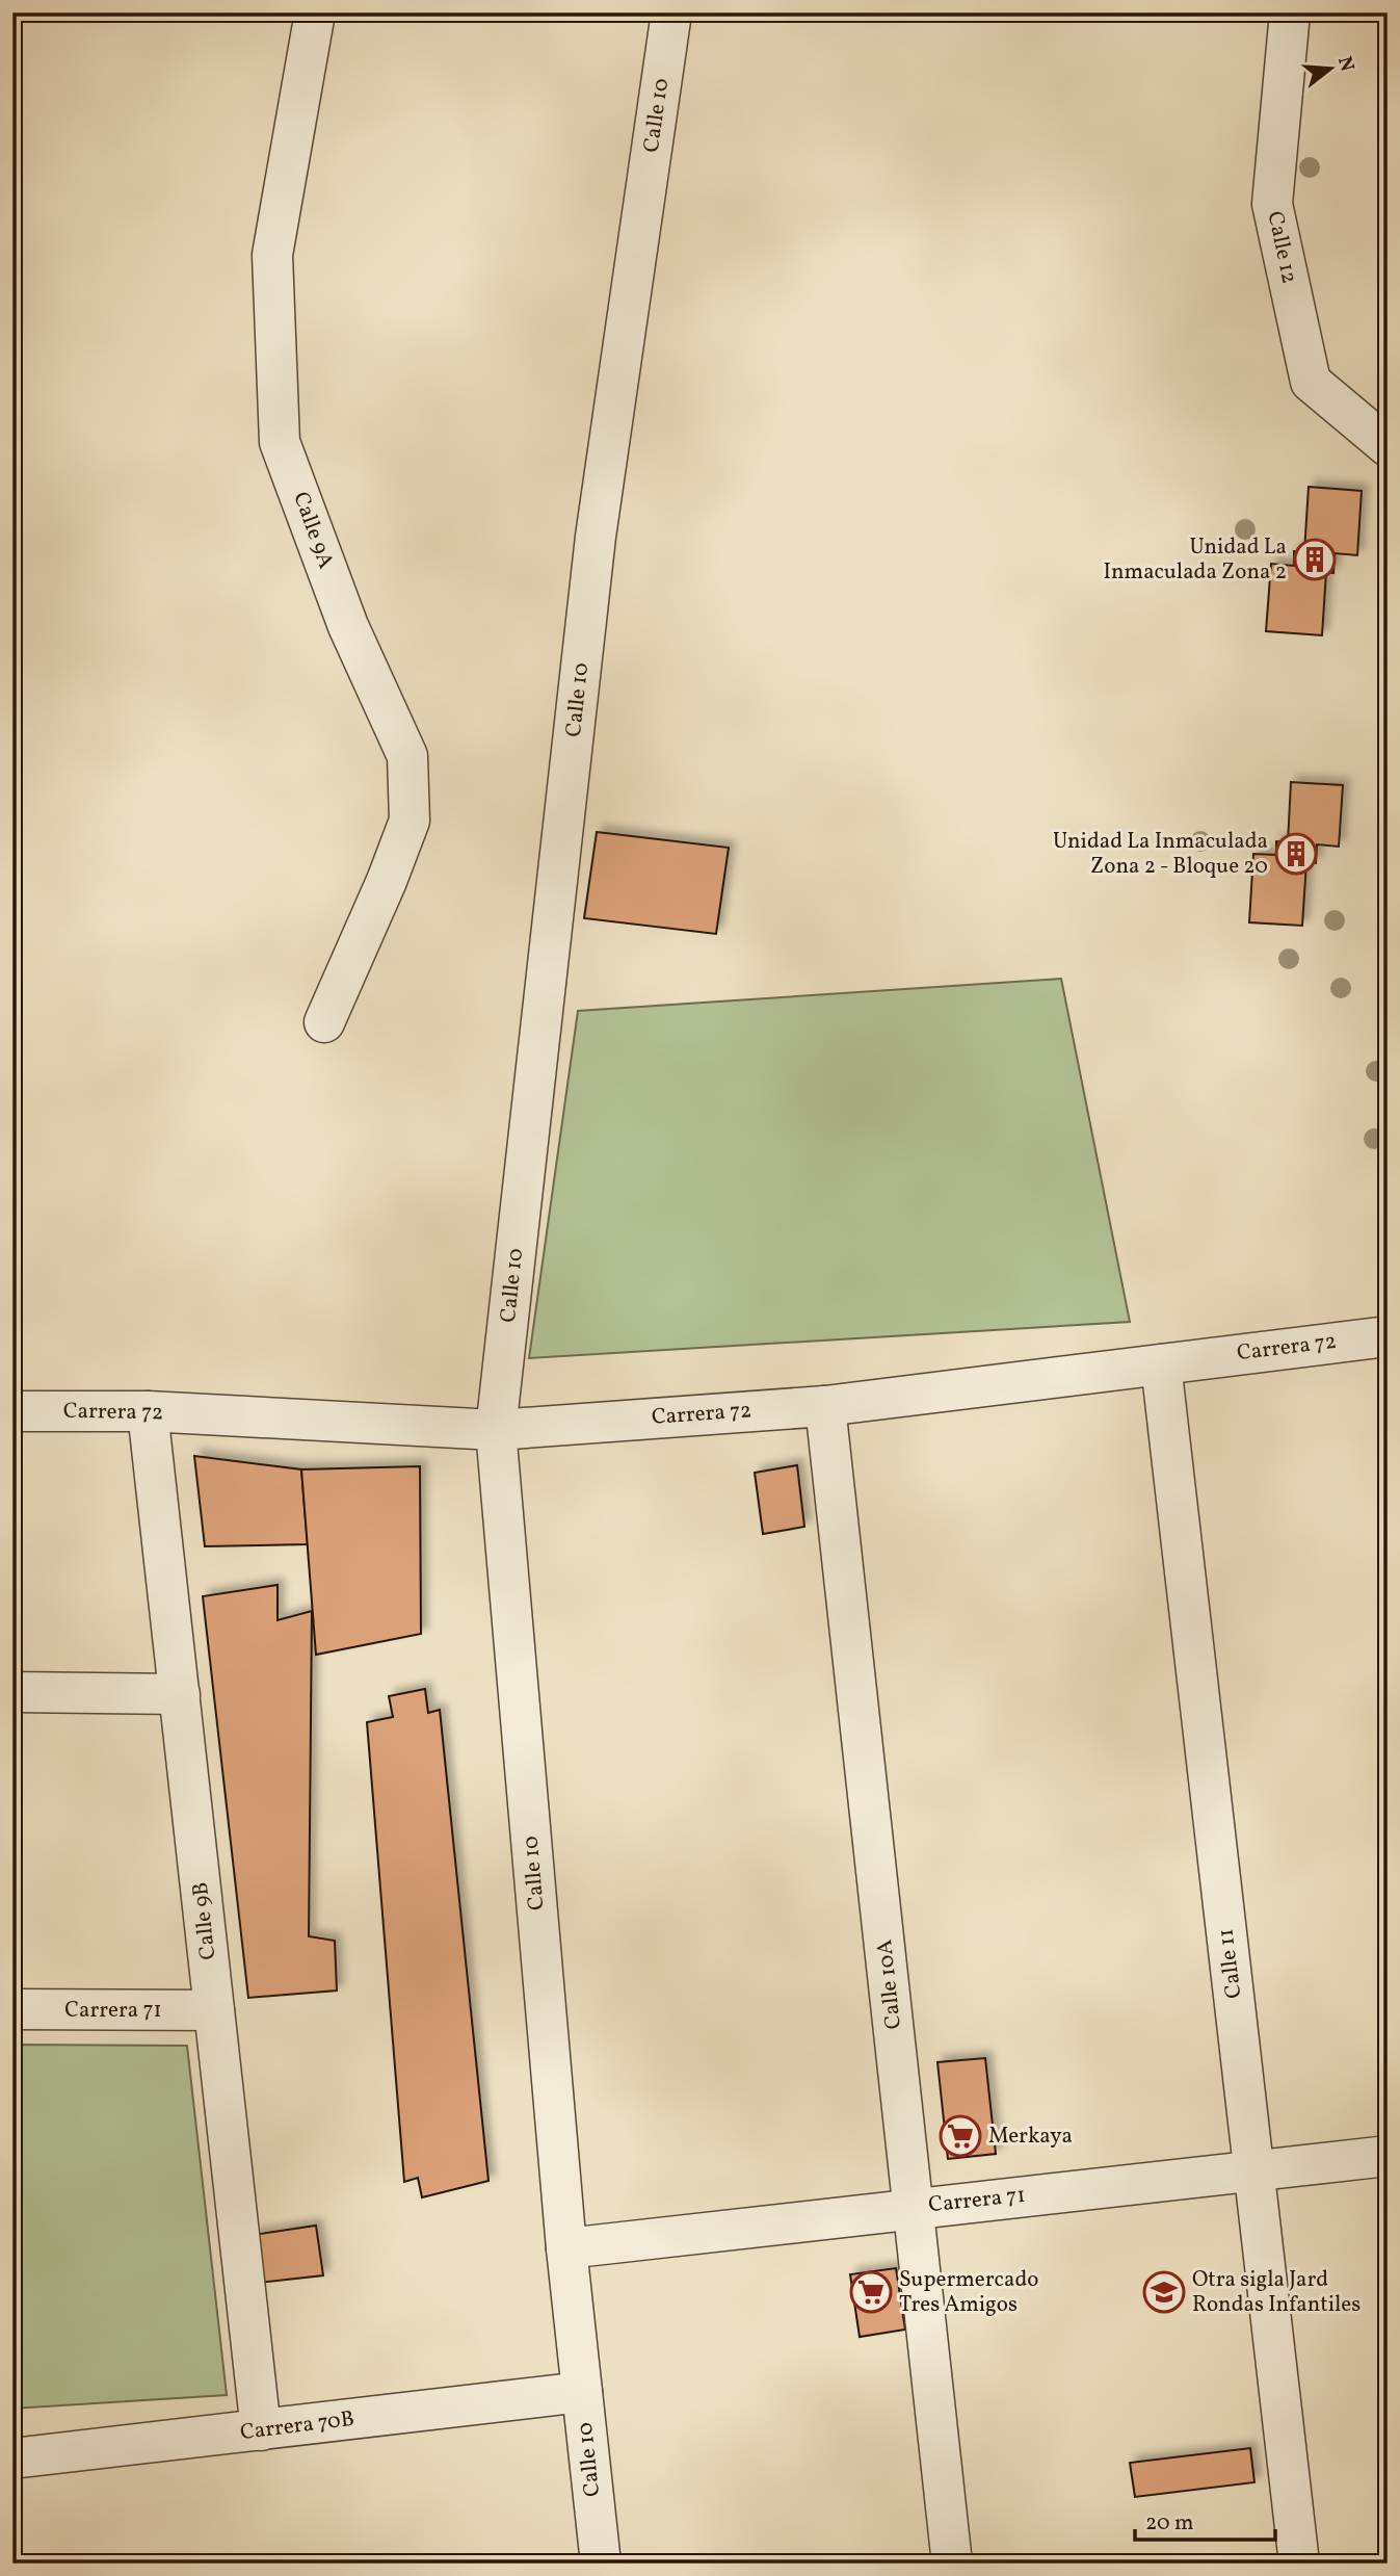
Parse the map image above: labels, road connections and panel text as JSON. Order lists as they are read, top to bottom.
{
  "streets": {
    "street": [
      "Calle 10",
      "Calle 12",
      "Calle 9A",
      "Carrera 72",
      "Calle 9B",
      "Calle 11",
      "Calle 10A",
      "Carrera 71",
      "Carrera 70B"
    ]
  },
  "crossings": [
    ["Calle 10", "Carrera 72"],
    ["Calle 10", "Carrera 71"],
    ["Calle 10", "Carrera 70B"],
    ["Carrera 72", "Calle 9B"],
    ["Carrera 72", "Calle 11"],
    ["Carrera 72", "Calle 10A"],
    ["Calle 9B", "Carrera 71"],
    ["Calle 9B", "Carrera 70B"],
    ["Calle 11", "Carrera 71"],
    ["Calle 10A", "Carrera 71"]
  ],
  "places": {
    "building": ["Unidad La Inmaculada Zona 2", "Unidad La Inmaculada Zona 2 - Bloque 20"],
    "supermarket": ["Merkaya", "Supermercado Tres Amigos"],
    "school or university": ["Otra sigla Jard Rondas Infantiles"]
  },
  "scale_bar": "20 m",
  "north": "right"
}
